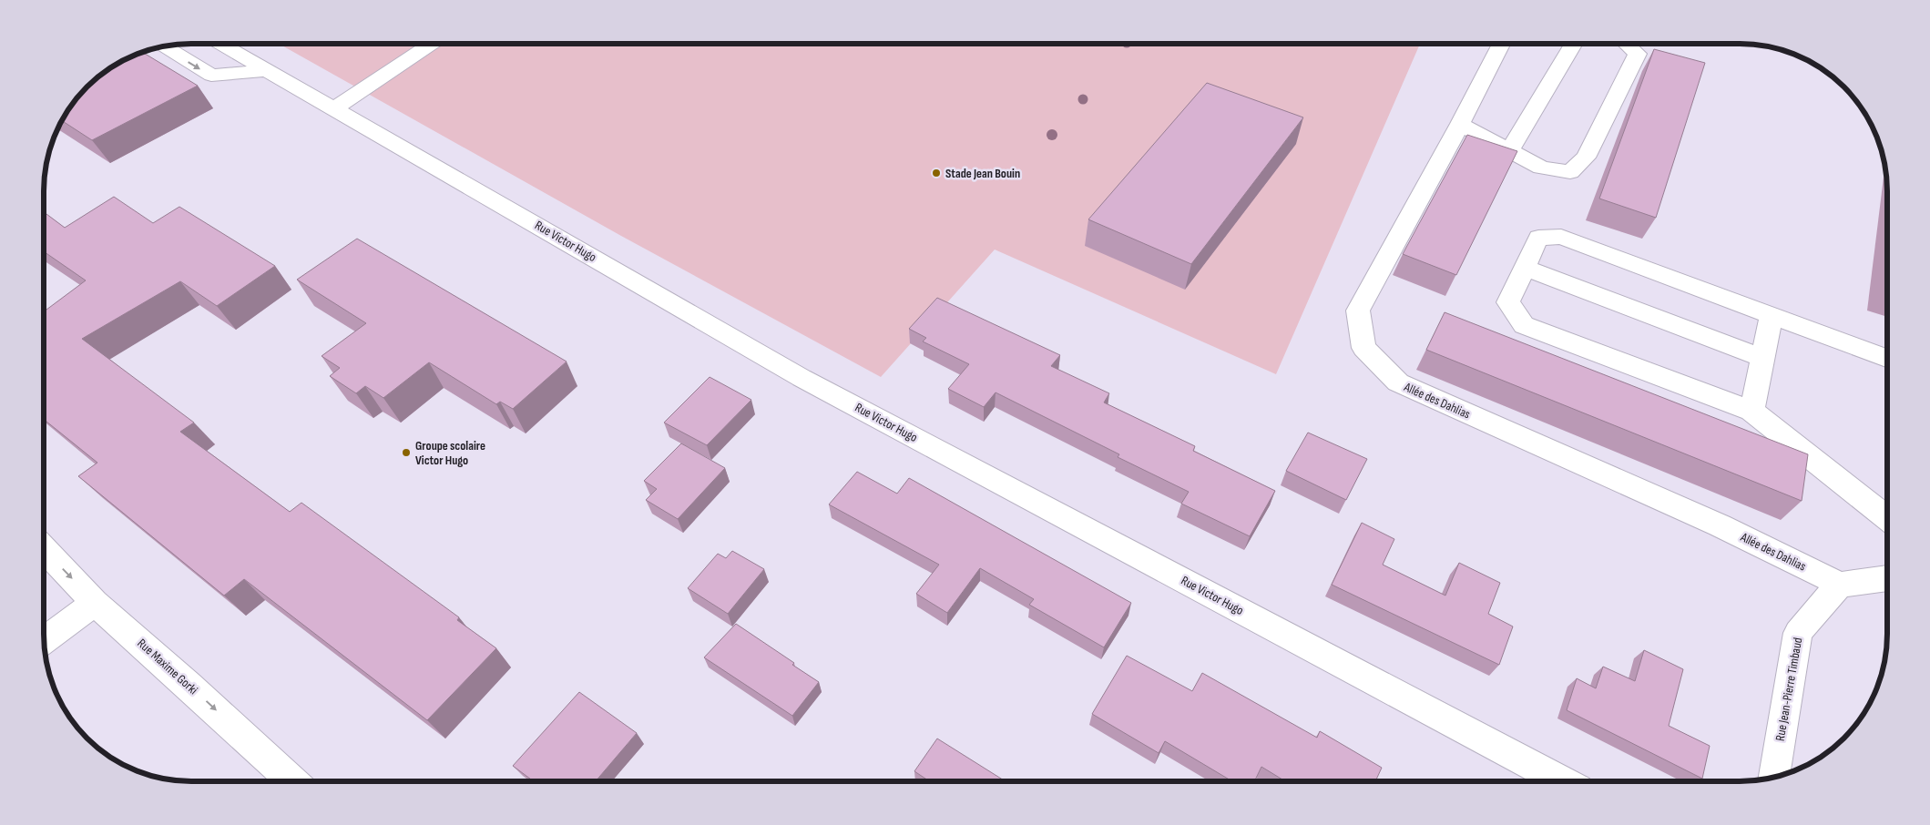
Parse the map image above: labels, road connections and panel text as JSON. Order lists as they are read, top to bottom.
{
  "streets": {
    "street": [
      "Rue Victor Hugo",
      "Allée des Dahlias",
      "Rue Maxime Gorki",
      "Rue Jean-Pierre Timbaud"
    ]
  },
  "crossings": [
    ["Allée des Dahlias", "Rue Jean-Pierre Timbaud"]
  ],
  "one_way": ["Rue Maxime Gorki"],
  "places": ["Stade Jean Bouin", "Groupe scolaire Victor Hugo"]
}
